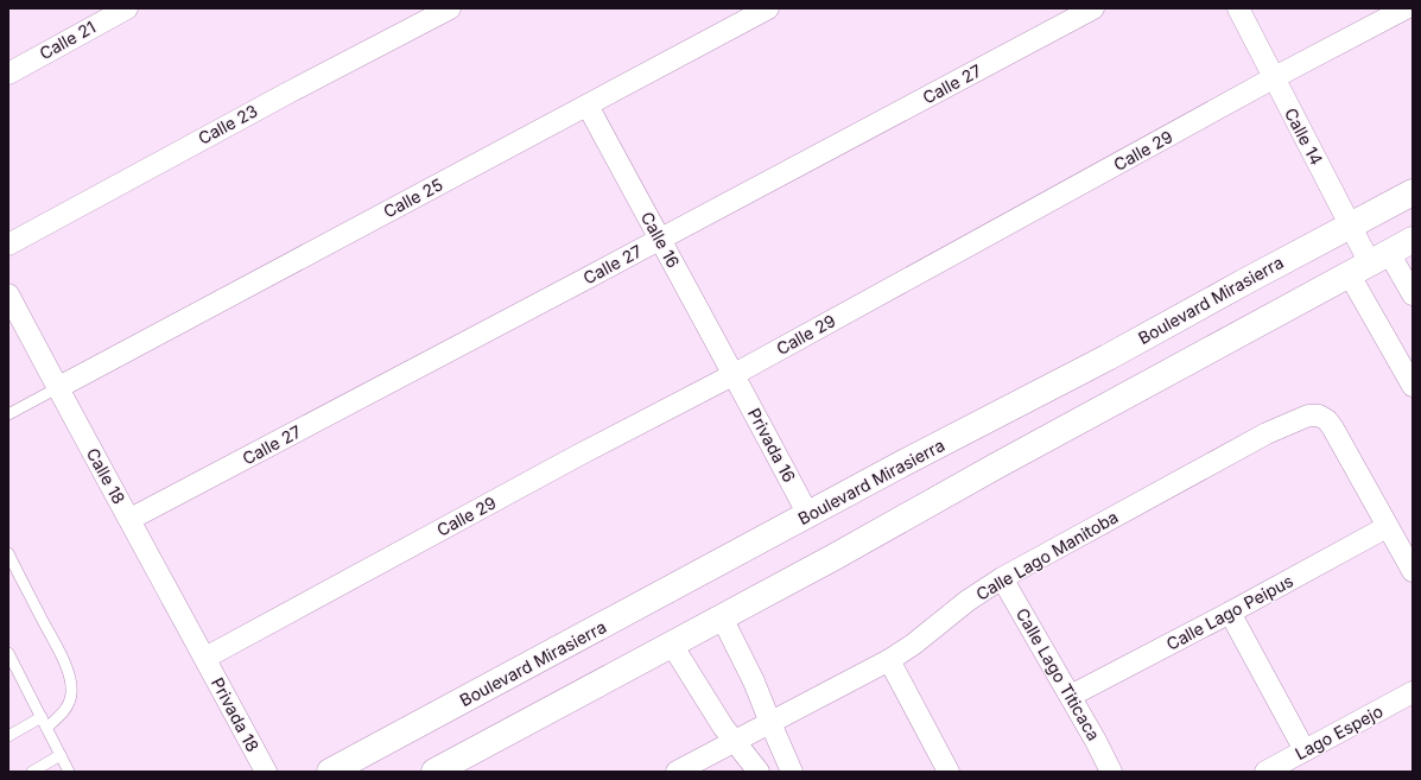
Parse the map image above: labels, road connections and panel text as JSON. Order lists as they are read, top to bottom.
{
  "streets": {
    "main road": ["Boulevard Mirasierra"],
    "street": [
      "Calle 21",
      "Calle 27",
      "Calle 23",
      "Calle 14",
      "Calle 29",
      "Calle 25",
      "Calle 16",
      "Privada 16",
      "Calle 18",
      "Calle Lago Manitoba",
      "Calle Lago Peipus",
      "Calle Lago Titicaca",
      "Privada 18",
      "Lago Espejo"
    ]
  },
  "crossings": [
    ["Calle 27", "Calle 16"],
    ["Calle 27", "Calle 18"],
    ["Calle 14", "Calle 29"],
    ["Calle 14", "Boulevard Mirasierra"],
    ["Calle 29", "Calle 16"],
    ["Calle 29", "Privada 16"],
    ["Calle 29", "Calle 18"],
    ["Calle 29", "Privada 18"],
    ["Calle 25", "Calle 16"],
    ["Calle 25", "Calle 18"],
    ["Calle 16", "Privada 16"],
    ["Boulevard Mirasierra", "Privada 16"],
    ["Calle 18", "Privada 18"],
    ["Calle Lago Manitoba", "Calle Lago Peipus"],
    ["Calle Lago Manitoba", "Calle Lago Titicaca"],
    ["Calle Lago Peipus", "Calle Lago Titicaca"]
  ]
}
